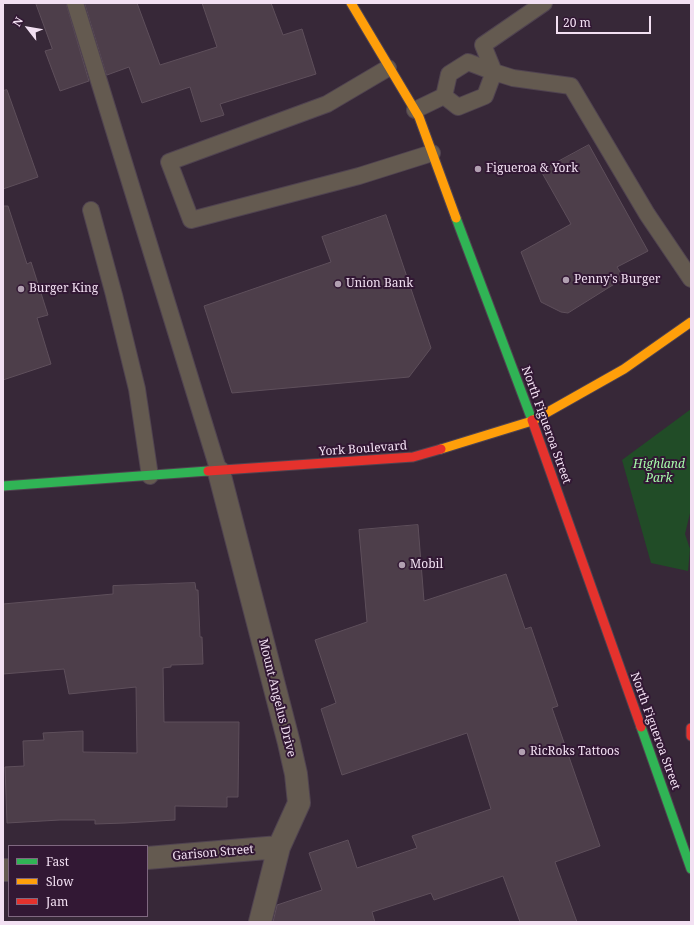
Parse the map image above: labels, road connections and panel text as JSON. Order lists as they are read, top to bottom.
{
  "streets": {
    "main road": ["North Figueroa Street", "York Boulevard"],
    "street": ["Mount Angelus Drive", "Garison Street"]
  },
  "crossings": [
    ["North Figueroa Street", "York Boulevard"],
    ["York Boulevard", "Mount Angelus Drive"],
    ["Mount Angelus Drive", "Garison Street"]
  ],
  "parks": ["Highland Park"],
  "places": [
    "Figueroa & York",
    "Penny's Burger",
    "Union Bank",
    "Burger King",
    "Mobil",
    "RicRoks Tattoos"
  ],
  "legend": ["Fast", "Slow", "Jam"],
  "scale_bar": "20 m",
  "north": "top left"
}
